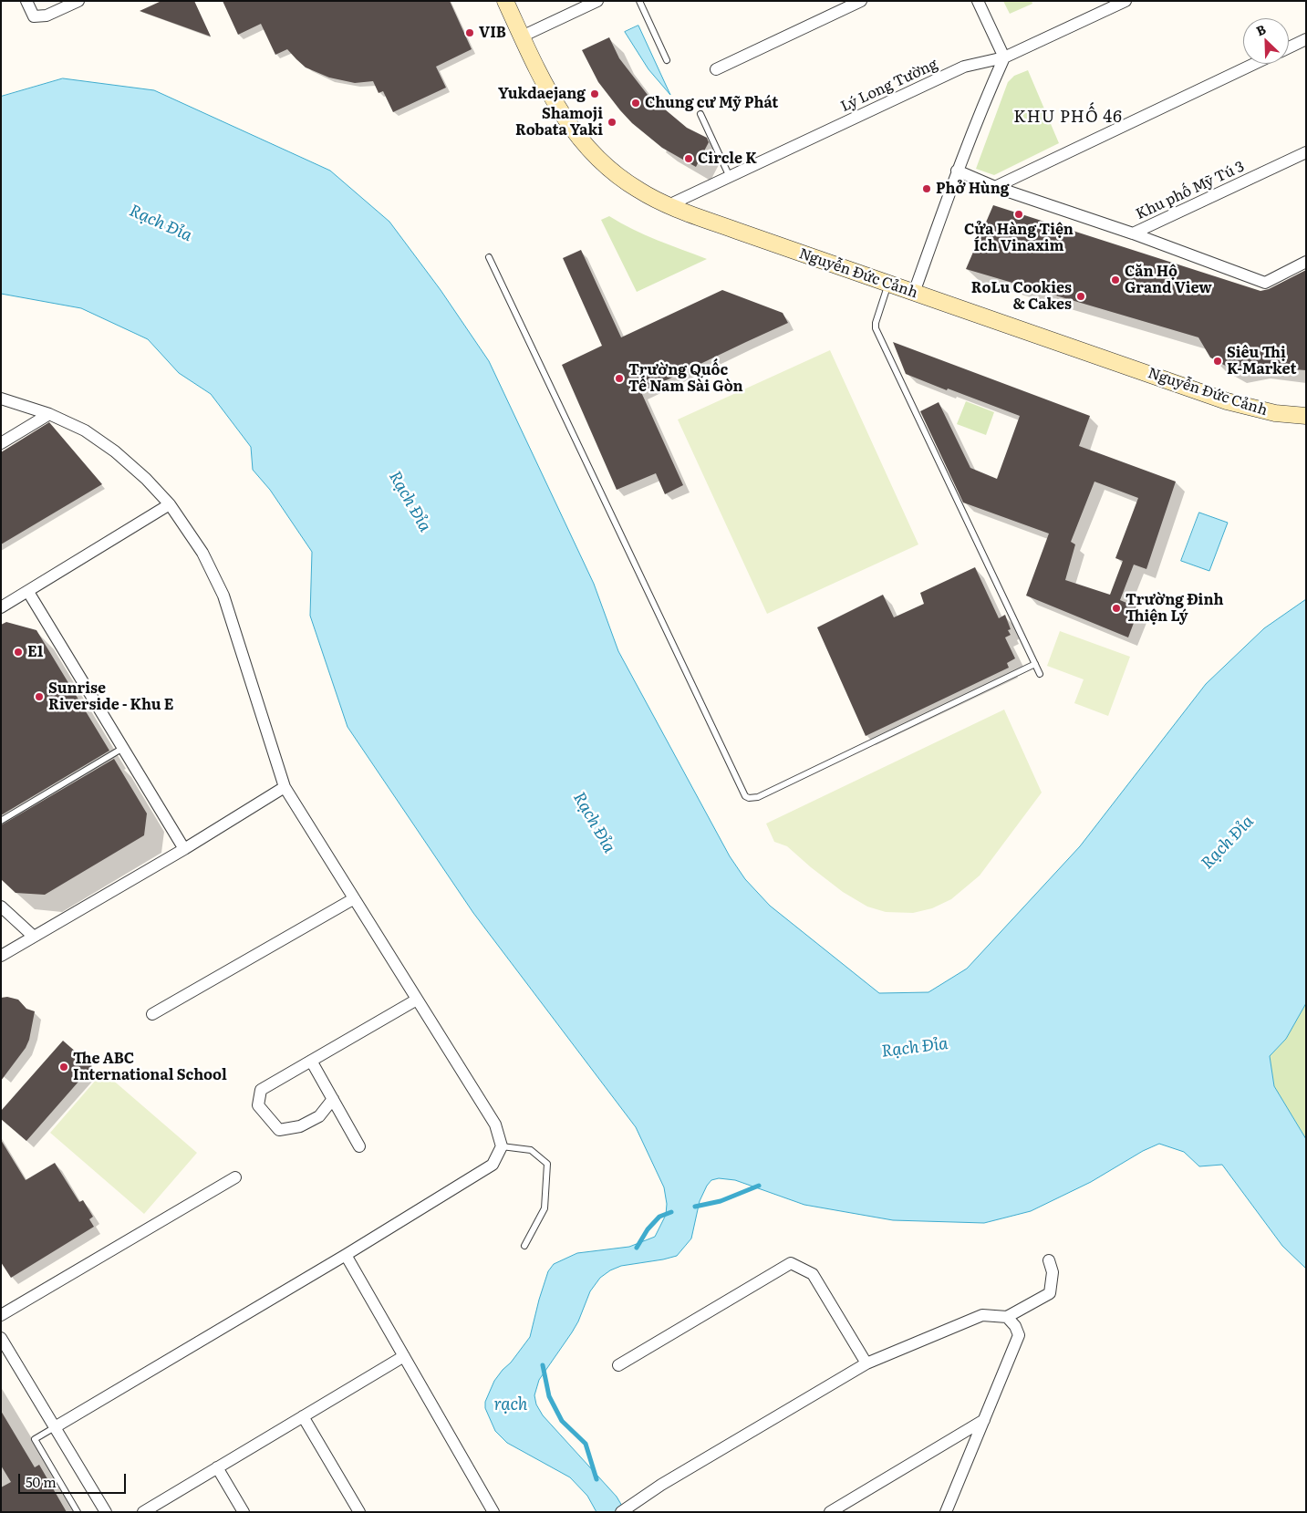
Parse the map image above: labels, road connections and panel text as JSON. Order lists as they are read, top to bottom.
{
  "streets": {
    "main road": ["Nguyễn Đức Cảnh"],
    "street": ["Lý Long Tường", "Khu phố Mỹ Tú 3"]
  },
  "crossings": [
    ["Lý Long Tường", "Nguyễn Đức Cảnh"]
  ],
  "districts": ["KHU PHỐ 46"],
  "water": ["Rạch Đỉa", "rạch"],
  "places": [
    "VIB",
    "Yukdaejang",
    "Chung cư Mỹ Phát",
    "Shamoji Robata Yaki",
    "Circle K",
    "Phở Hùng",
    "Cửa Hàng Tiện Ích Vinaxim",
    "Căn Hộ Grand View",
    "RoLu Cookies & Cakes",
    "Siêu Thị K-Market",
    "Trường Quốc Tế Nam Sài Gòn",
    "Trường Đinh Thiện Lý",
    "E1",
    "Sunrise Riverside - Khu E",
    "The ABC International School"
  ],
  "scale_bar": "50 m",
  "north": "top left"
}
